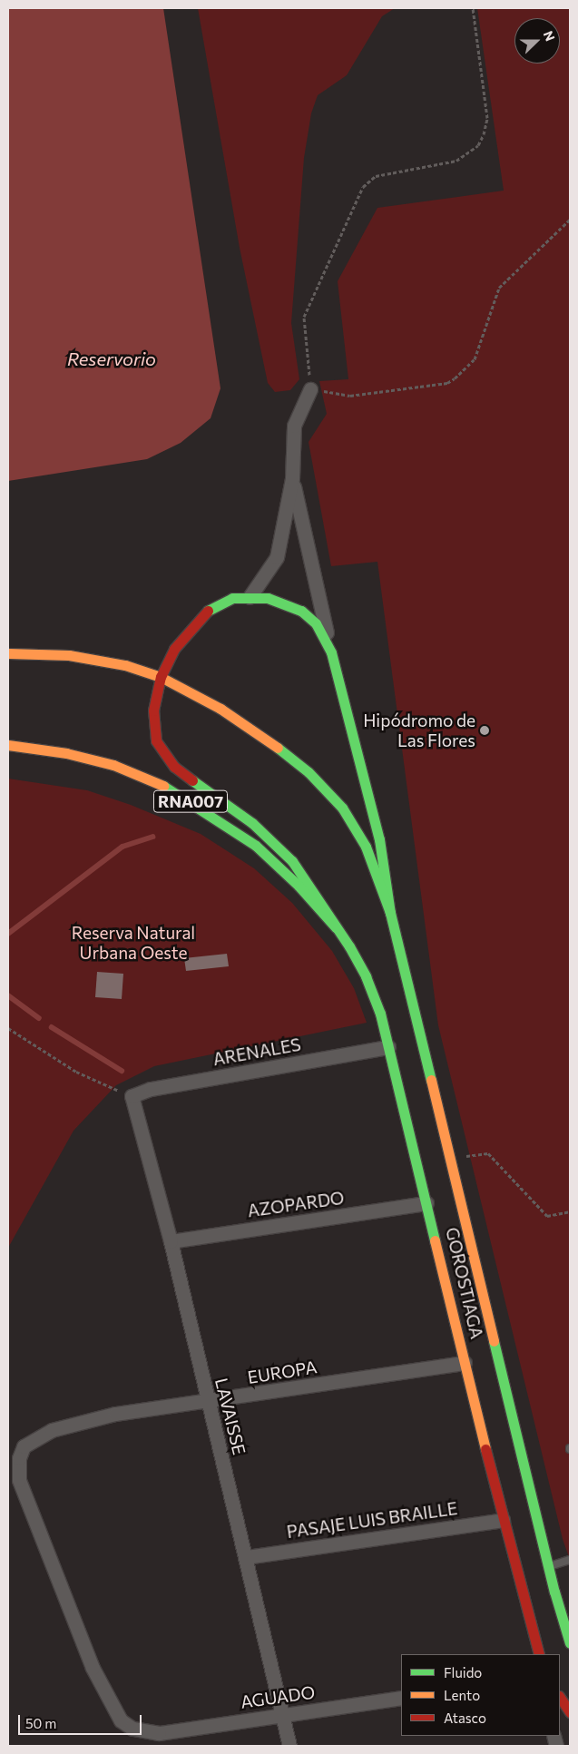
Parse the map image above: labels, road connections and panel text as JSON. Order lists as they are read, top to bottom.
{
  "streets": {
    "main road": ["RNA007", "GOROSTIAGA"],
    "street": [
      "ARENALES",
      "AZOPARDO",
      "EUROPA",
      "LAVAISSE",
      "PASAJE LUIS BRAILLE",
      "AGUADO"
    ]
  },
  "crossings": [
    ["RNA007", "GOROSTIAGA"],
    ["ARENALES", "GOROSTIAGA"],
    ["ARENALES", "LAVAISSE"],
    ["AZOPARDO", "GOROSTIAGA"],
    ["AZOPARDO", "LAVAISSE"],
    ["GOROSTIAGA", "EUROPA"],
    ["GOROSTIAGA", "PASAJE LUIS BRAILLE"],
    ["EUROPA", "LAVAISSE"],
    ["EUROPA", "AGUADO"],
    ["LAVAISSE", "PASAJE LUIS BRAILLE"],
    ["LAVAISSE", "AGUADO"]
  ],
  "water": ["Reservorio"],
  "parks": ["Reserva Natural Urbana Oeste"],
  "places": ["Hipódromo de Las Flores"],
  "legend": ["Fluido", "Lento", "Atasco"],
  "scale_bar": "50 m",
  "north": "right"
}
